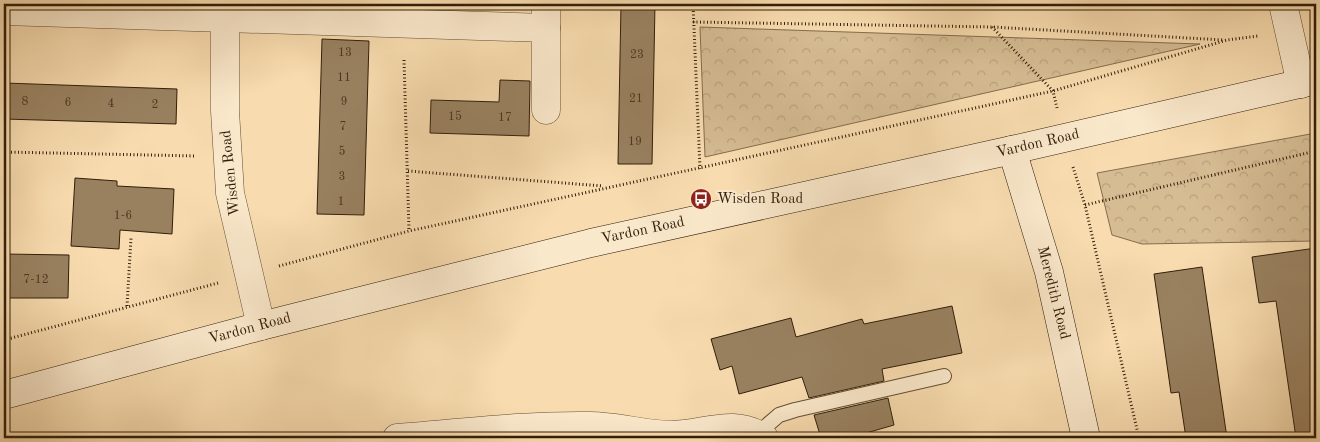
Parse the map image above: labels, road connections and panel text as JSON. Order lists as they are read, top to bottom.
{
  "streets": {
    "street": ["Vardon Road", "Wisden Road", "Meredith Road"]
  },
  "crossings": [
    ["Vardon Road", "Wisden Road"],
    ["Vardon Road", "Meredith Road"]
  ],
  "places": {
    "bus stop": ["Wisden Road"]
  },
  "house_numbers": [
    "13",
    "23",
    "11",
    "21",
    "8",
    "9",
    "6",
    "4",
    "2",
    "15",
    "17",
    "7",
    "19",
    "5",
    "3",
    "1",
    "1-6",
    "7-12"
  ]
}
